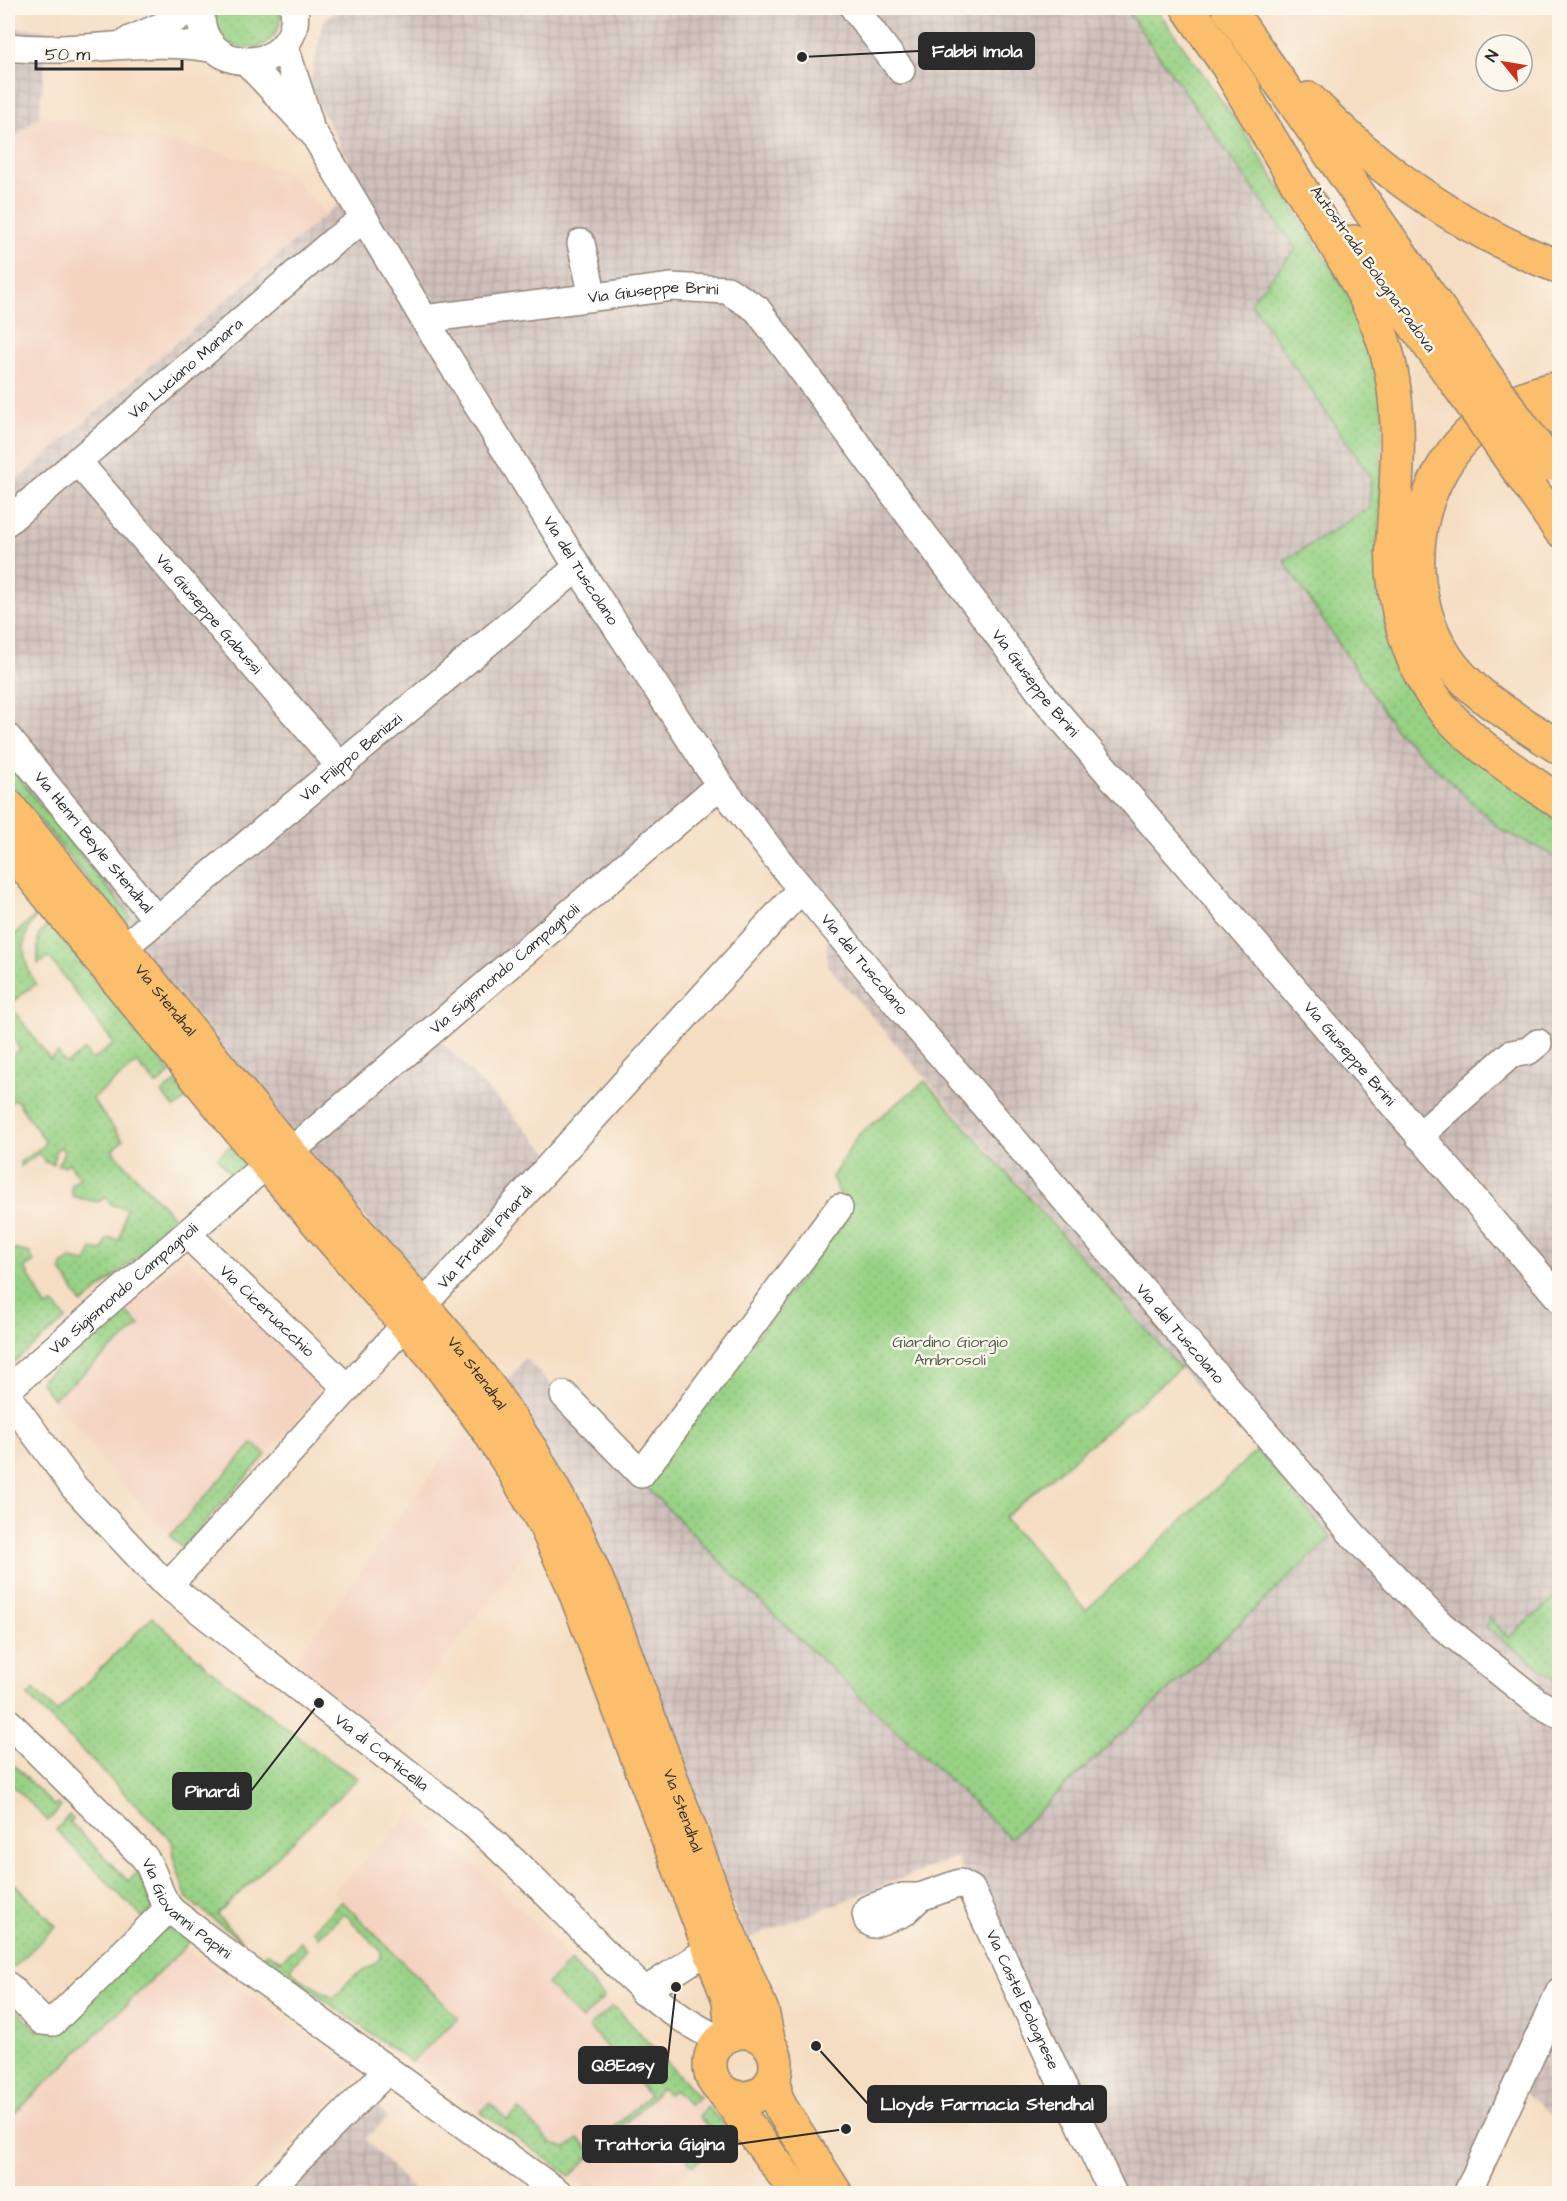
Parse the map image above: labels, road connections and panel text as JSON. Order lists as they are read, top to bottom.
{
  "streets": {
    "main road": ["Autostrada Bologna-Padova", "Via Stendhal"],
    "street": [
      "Via Giuseppe Brini",
      "Via Luciano Manara",
      "Via del Tuscolano",
      "Via Giuseppe Gabussi",
      "Via Filippo Benizzi",
      "Via Henri Beyle Stendhal",
      "Via Sigismondo Campagnoli",
      "Via Fratelli Pinardi",
      "Via Ciceruacchio",
      "Via di Corticella",
      "Via Giovanni Papini",
      "Via Castel Bolognese"
    ]
  },
  "crossings": [
    ["Via Giuseppe Brini", "Via del Tuscolano"],
    ["Via Luciano Manara", "Via del Tuscolano"],
    ["Via Luciano Manara", "Via Giuseppe Gabussi"],
    ["Via del Tuscolano", "Via Filippo Benizzi"],
    ["Via del Tuscolano", "Via Sigismondo Campagnoli"],
    ["Via del Tuscolano", "Via Fratelli Pinardi"],
    ["Via Giuseppe Gabussi", "Via Filippo Benizzi"],
    ["Via Filippo Benizzi", "Via Henri Beyle Stendhal"],
    ["Via Filippo Benizzi", "Via Stendhal"],
    ["Via Sigismondo Campagnoli", "Via Stendhal"],
    ["Via Sigismondo Campagnoli", "Via Ciceruacchio"],
    ["Via Stendhal", "Via Fratelli Pinardi"],
    ["Via Stendhal", "Via di Corticella"],
    ["Via Fratelli Pinardi", "Via Ciceruacchio"],
    ["Via Fratelli Pinardi", "Via di Corticella"]
  ],
  "parks": ["Giardino Giorgio Ambrosoli"],
  "places": [
    "Fabbi Imola",
    "Pinardi",
    "Q8Easy",
    "Lloyds Farmacia Stendhal",
    "Trattoria Gigina"
  ],
  "scale_bar": "50 m",
  "north": "top left"
}
